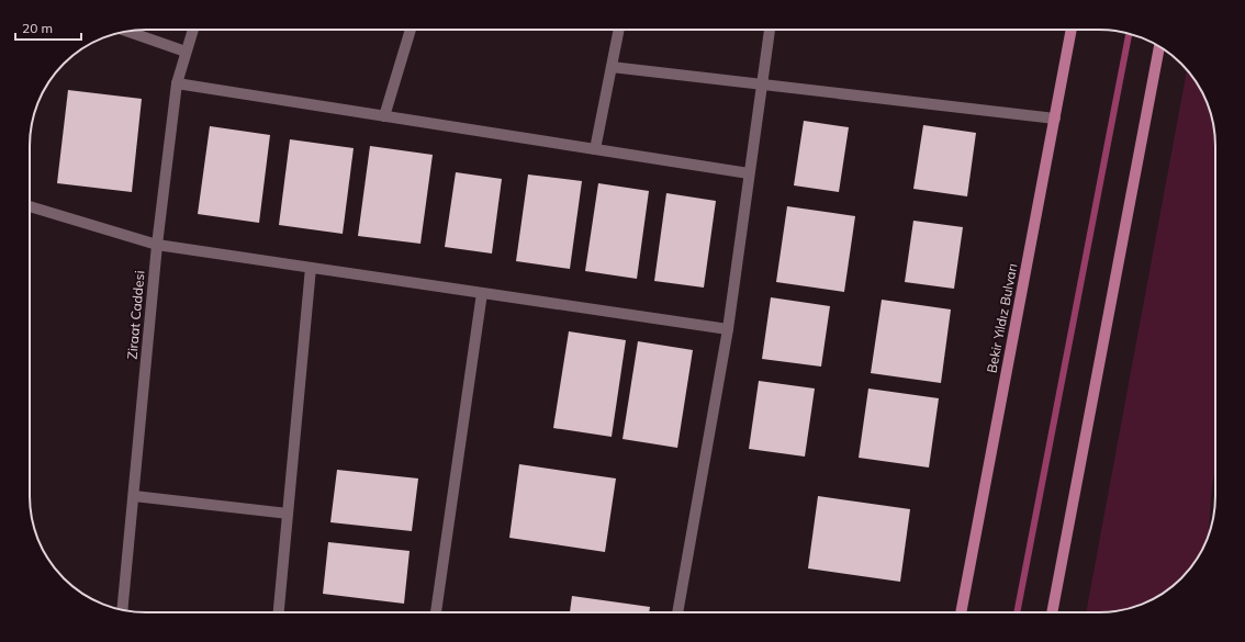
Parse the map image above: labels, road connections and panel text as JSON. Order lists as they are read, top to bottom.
{
  "streets": {
    "main road": ["Bekir Yıldız Bulvarı"],
    "street": ["Ziraat Caddesi"]
  },
  "scale_bar": "20 m"
}
